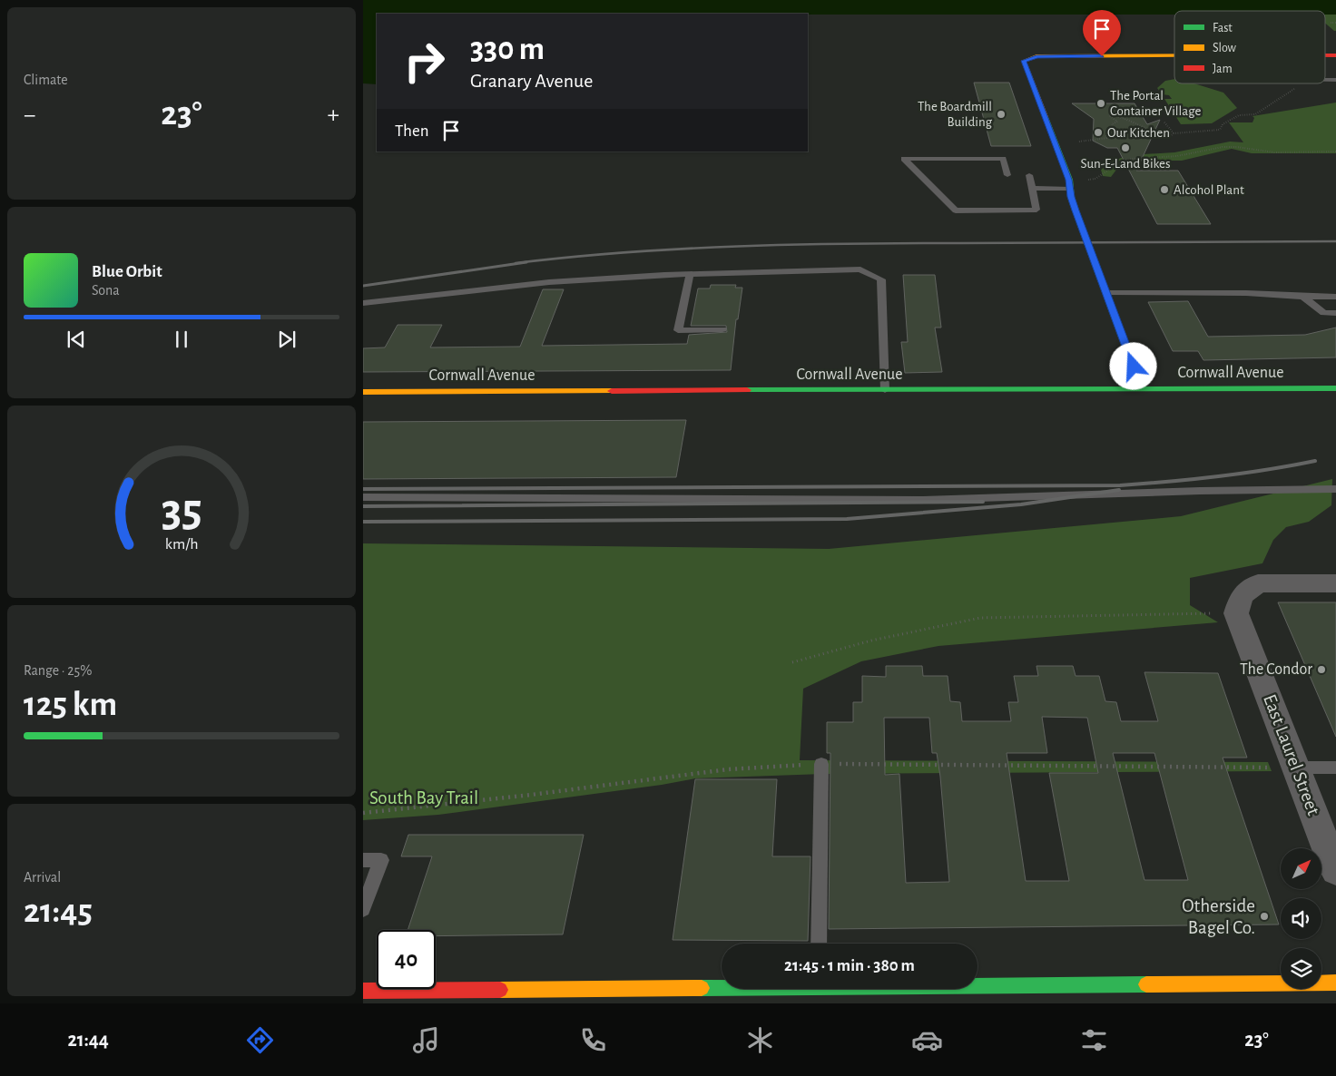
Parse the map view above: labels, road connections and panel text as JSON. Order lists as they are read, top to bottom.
{
  "streets": {
    "street": ["Cornwall Avenue", "East Laurel Street"]
  },
  "parks": ["South Bay Trail"],
  "places": [
    "The Portal Container Village",
    "The Boardmill Building",
    "Our Kitchen",
    "Sun-E-Land Bikes",
    "Alcohol Plant",
    "The Condor",
    "Otherside Bagel Co."
  ],
  "legend": ["Fast", "Slow", "Jam"],
  "north": "top right",
  "page": {
    "tile": [
      "Climate",
      ["Range · 25%", "125 km"],
      ["Arrival", "21:45"]
    ],
    "turn": ["330 m", "Granary Avenue"],
    "heat": ["−", "23°", "+"],
    "then": "Then",
    "song": ["Blue Orbit", "Sona"],
    "limit": "40",
    "trip": "21:45 · 1 min · 380 m",
    "tabs": ["21:44", "23°"],
    "gauge": ["35", "km/h"]
  }
}
